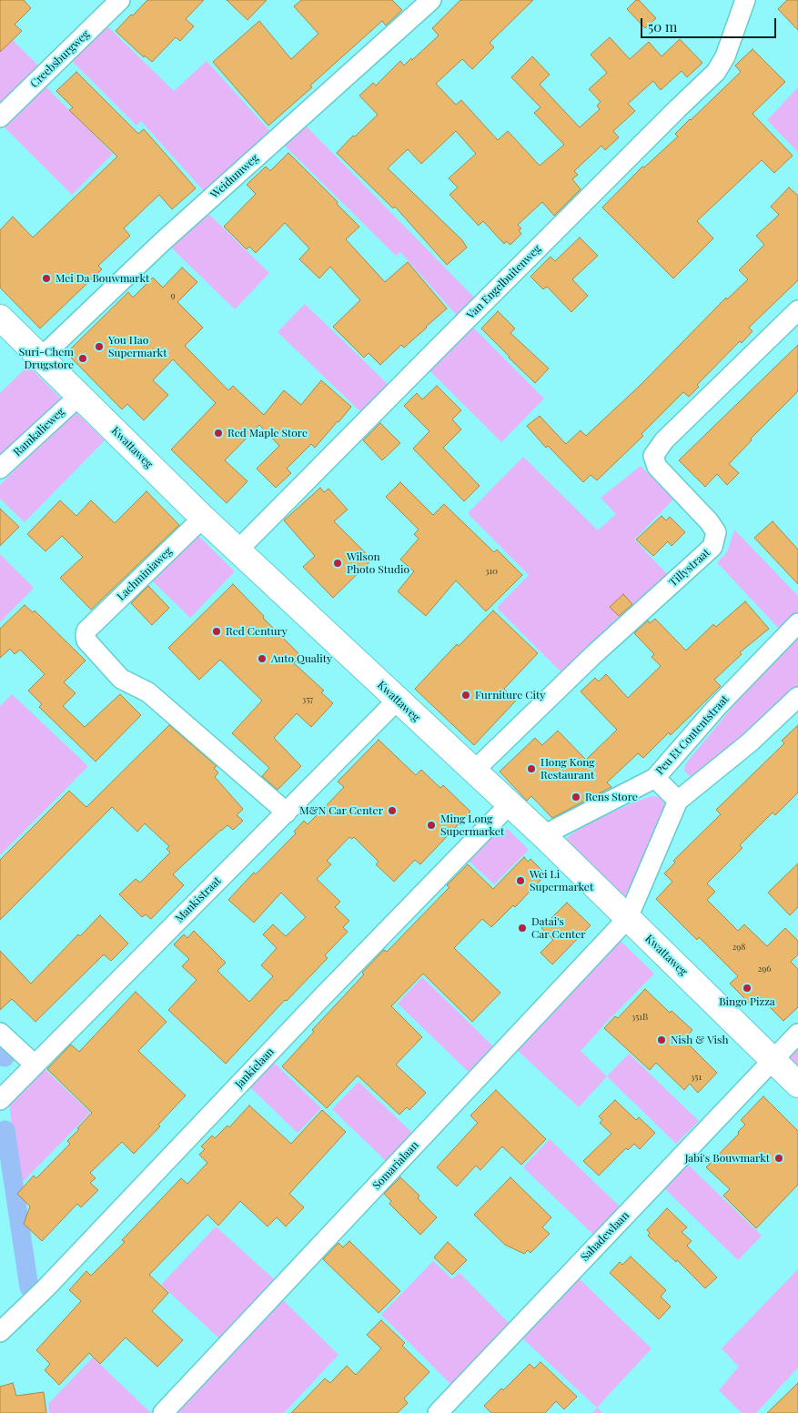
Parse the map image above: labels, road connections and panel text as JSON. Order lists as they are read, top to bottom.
{
  "streets": {
    "main road": ["Kwattaweg"],
    "street": [
      "Creebsburgweg",
      "Weidumweg",
      "Van Engelbuitenweg",
      "Ramkalieweg",
      "Tillystraat",
      "Lachminiaweg",
      "Peu Et Contentstraat",
      "Mankistraat",
      "Jankielaan",
      "Somarialaan",
      "Sahadewlaan"
    ]
  },
  "crossings": [
    ["Weidumweg", "Kwattaweg"],
    ["Van Engelbuitenweg", "Kwattaweg"],
    ["Ramkalieweg", "Kwattaweg"],
    ["Kwattaweg", "Tillystraat"],
    ["Kwattaweg", "Lachminiaweg"],
    ["Kwattaweg", "Peu Et Contentstraat"],
    ["Kwattaweg", "Mankistraat"],
    ["Kwattaweg", "Jankielaan"],
    ["Kwattaweg", "Somarialaan"],
    ["Kwattaweg", "Sahadewlaan"],
    ["Lachminiaweg", "Mankistraat"]
  ],
  "places": [
    "Mei Da Bouwmarkt",
    "You Hao Supermarkt",
    "Suri-Chem Drugstore",
    "Red Maple Store",
    "Wilson Photo Studio",
    "Red Century",
    "Auto Quality",
    "Furniture City",
    "Hong Kong Restaurant",
    "Rens Store",
    "M&N Car Center",
    "Ming Long Supermarket",
    "Wei Li Supermarket",
    "Datai's Car Center",
    "Bingo Pizza",
    "Nish & Vish",
    "Jabi's Bouwmarkt"
  ],
  "house_numbers": [
    "9",
    "310",
    "357",
    "298",
    "296",
    "351B",
    "351"
  ],
  "scale_bar": "50 m"
}
